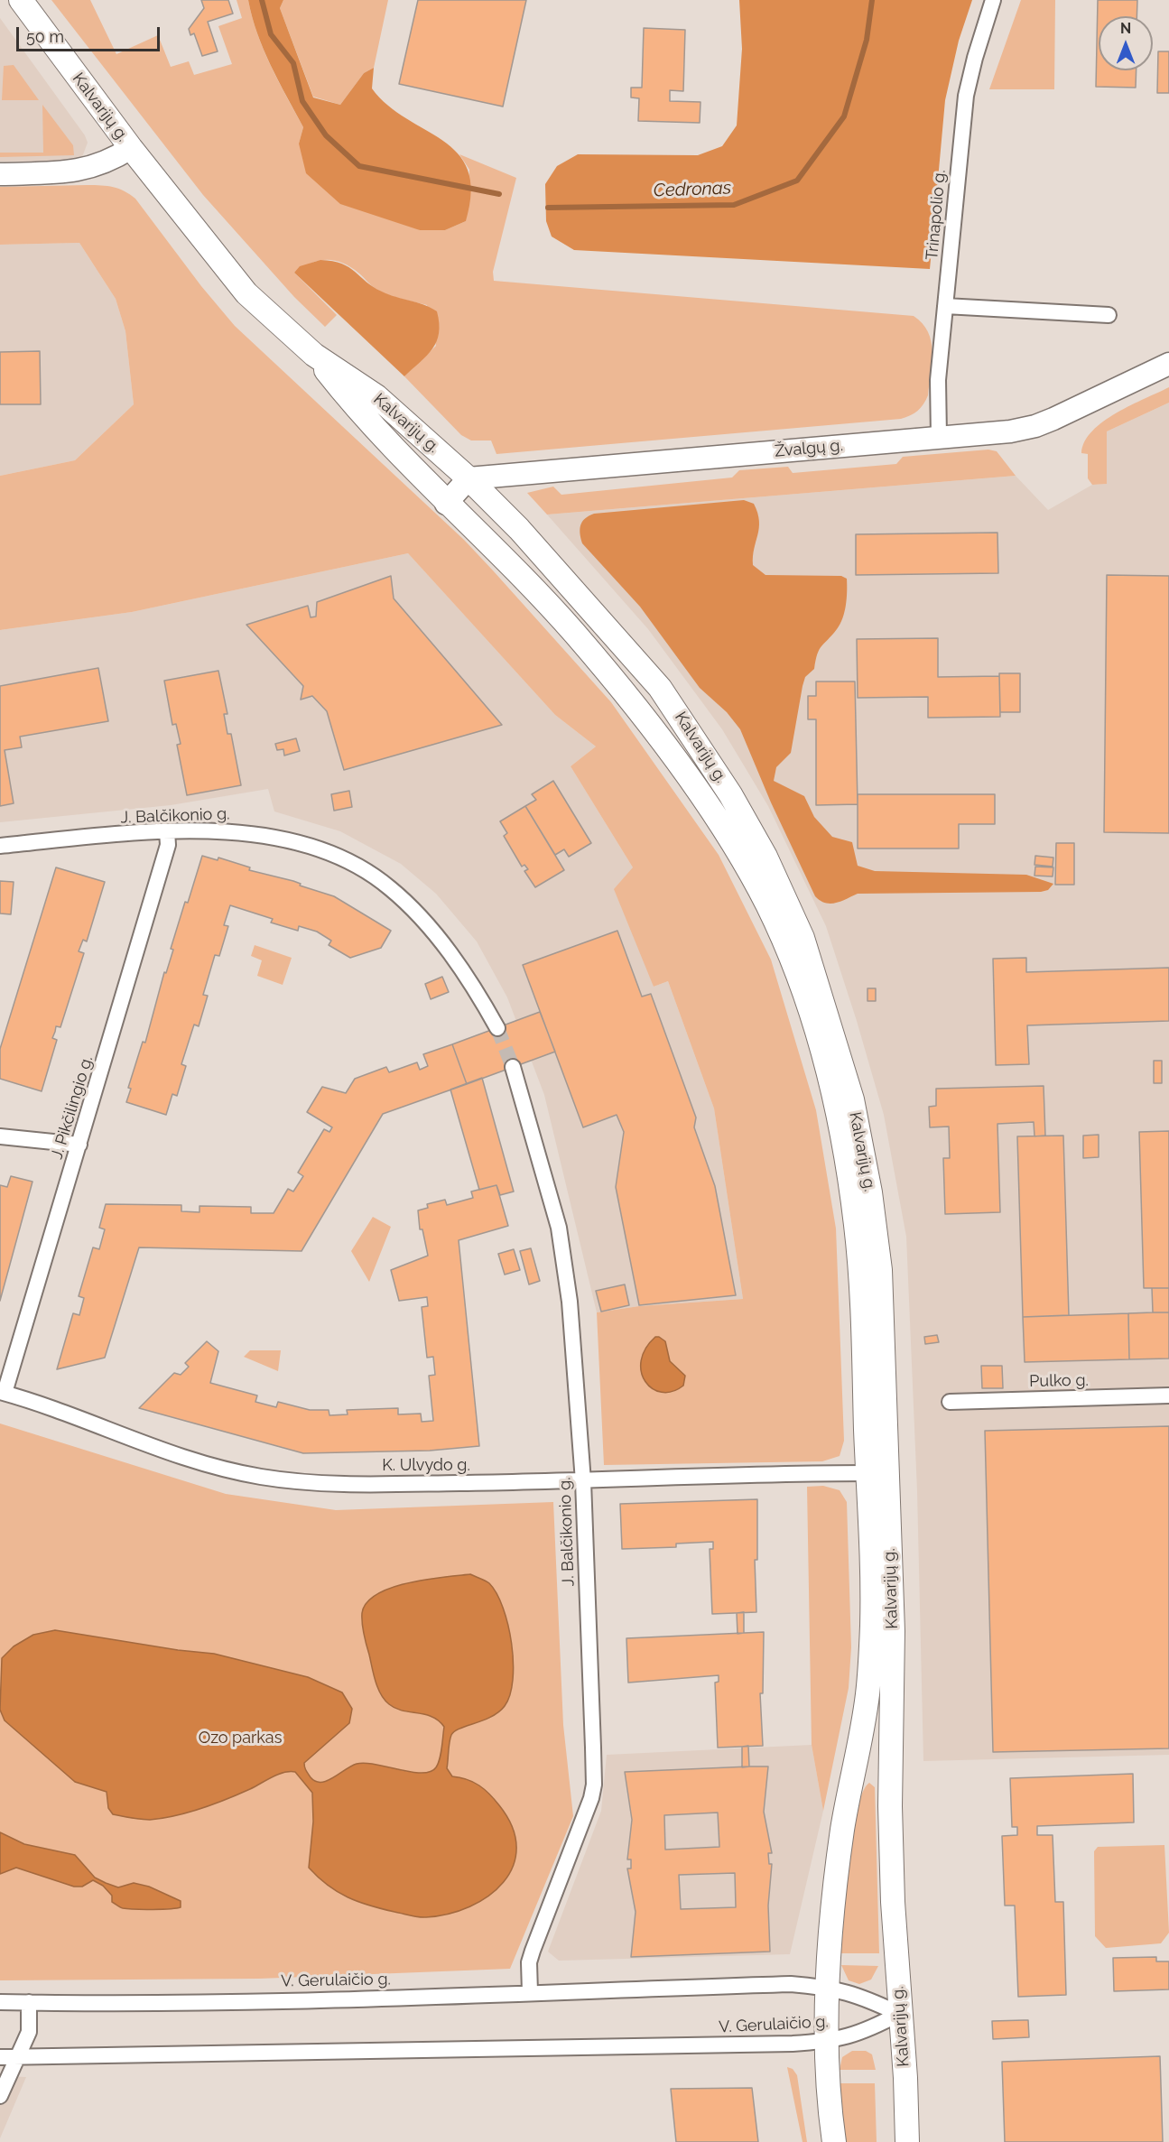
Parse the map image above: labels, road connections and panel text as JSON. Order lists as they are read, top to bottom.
{
  "streets": {
    "main road": ["Kalvarijų g.", "Žvalgų g."],
    "street": [
      "Trinapolio g.",
      "J. Balčikonio g.",
      "J. Pikčilingio g.",
      "Pulko g.",
      "K. Ulvydo g.",
      "V. Gerulaičio g."
    ]
  },
  "crossings": [
    ["Kalvarijų g.", "Žvalgų g."],
    ["Kalvarijų g.", "K. Ulvydo g."],
    ["Kalvarijų g.", "V. Gerulaičio g."],
    ["Trinapolio g.", "Žvalgų g."],
    ["J. Balčikonio g.", "J. Pikčilingio g."],
    ["J. Balčikonio g.", "K. Ulvydo g."],
    ["J. Balčikonio g.", "V. Gerulaičio g."],
    ["J. Pikčilingio g.", "K. Ulvydo g."]
  ],
  "water": ["Cedronas"],
  "parks": ["Ozo parkas"],
  "scale_bar": "50 m",
  "north": "top"
}
